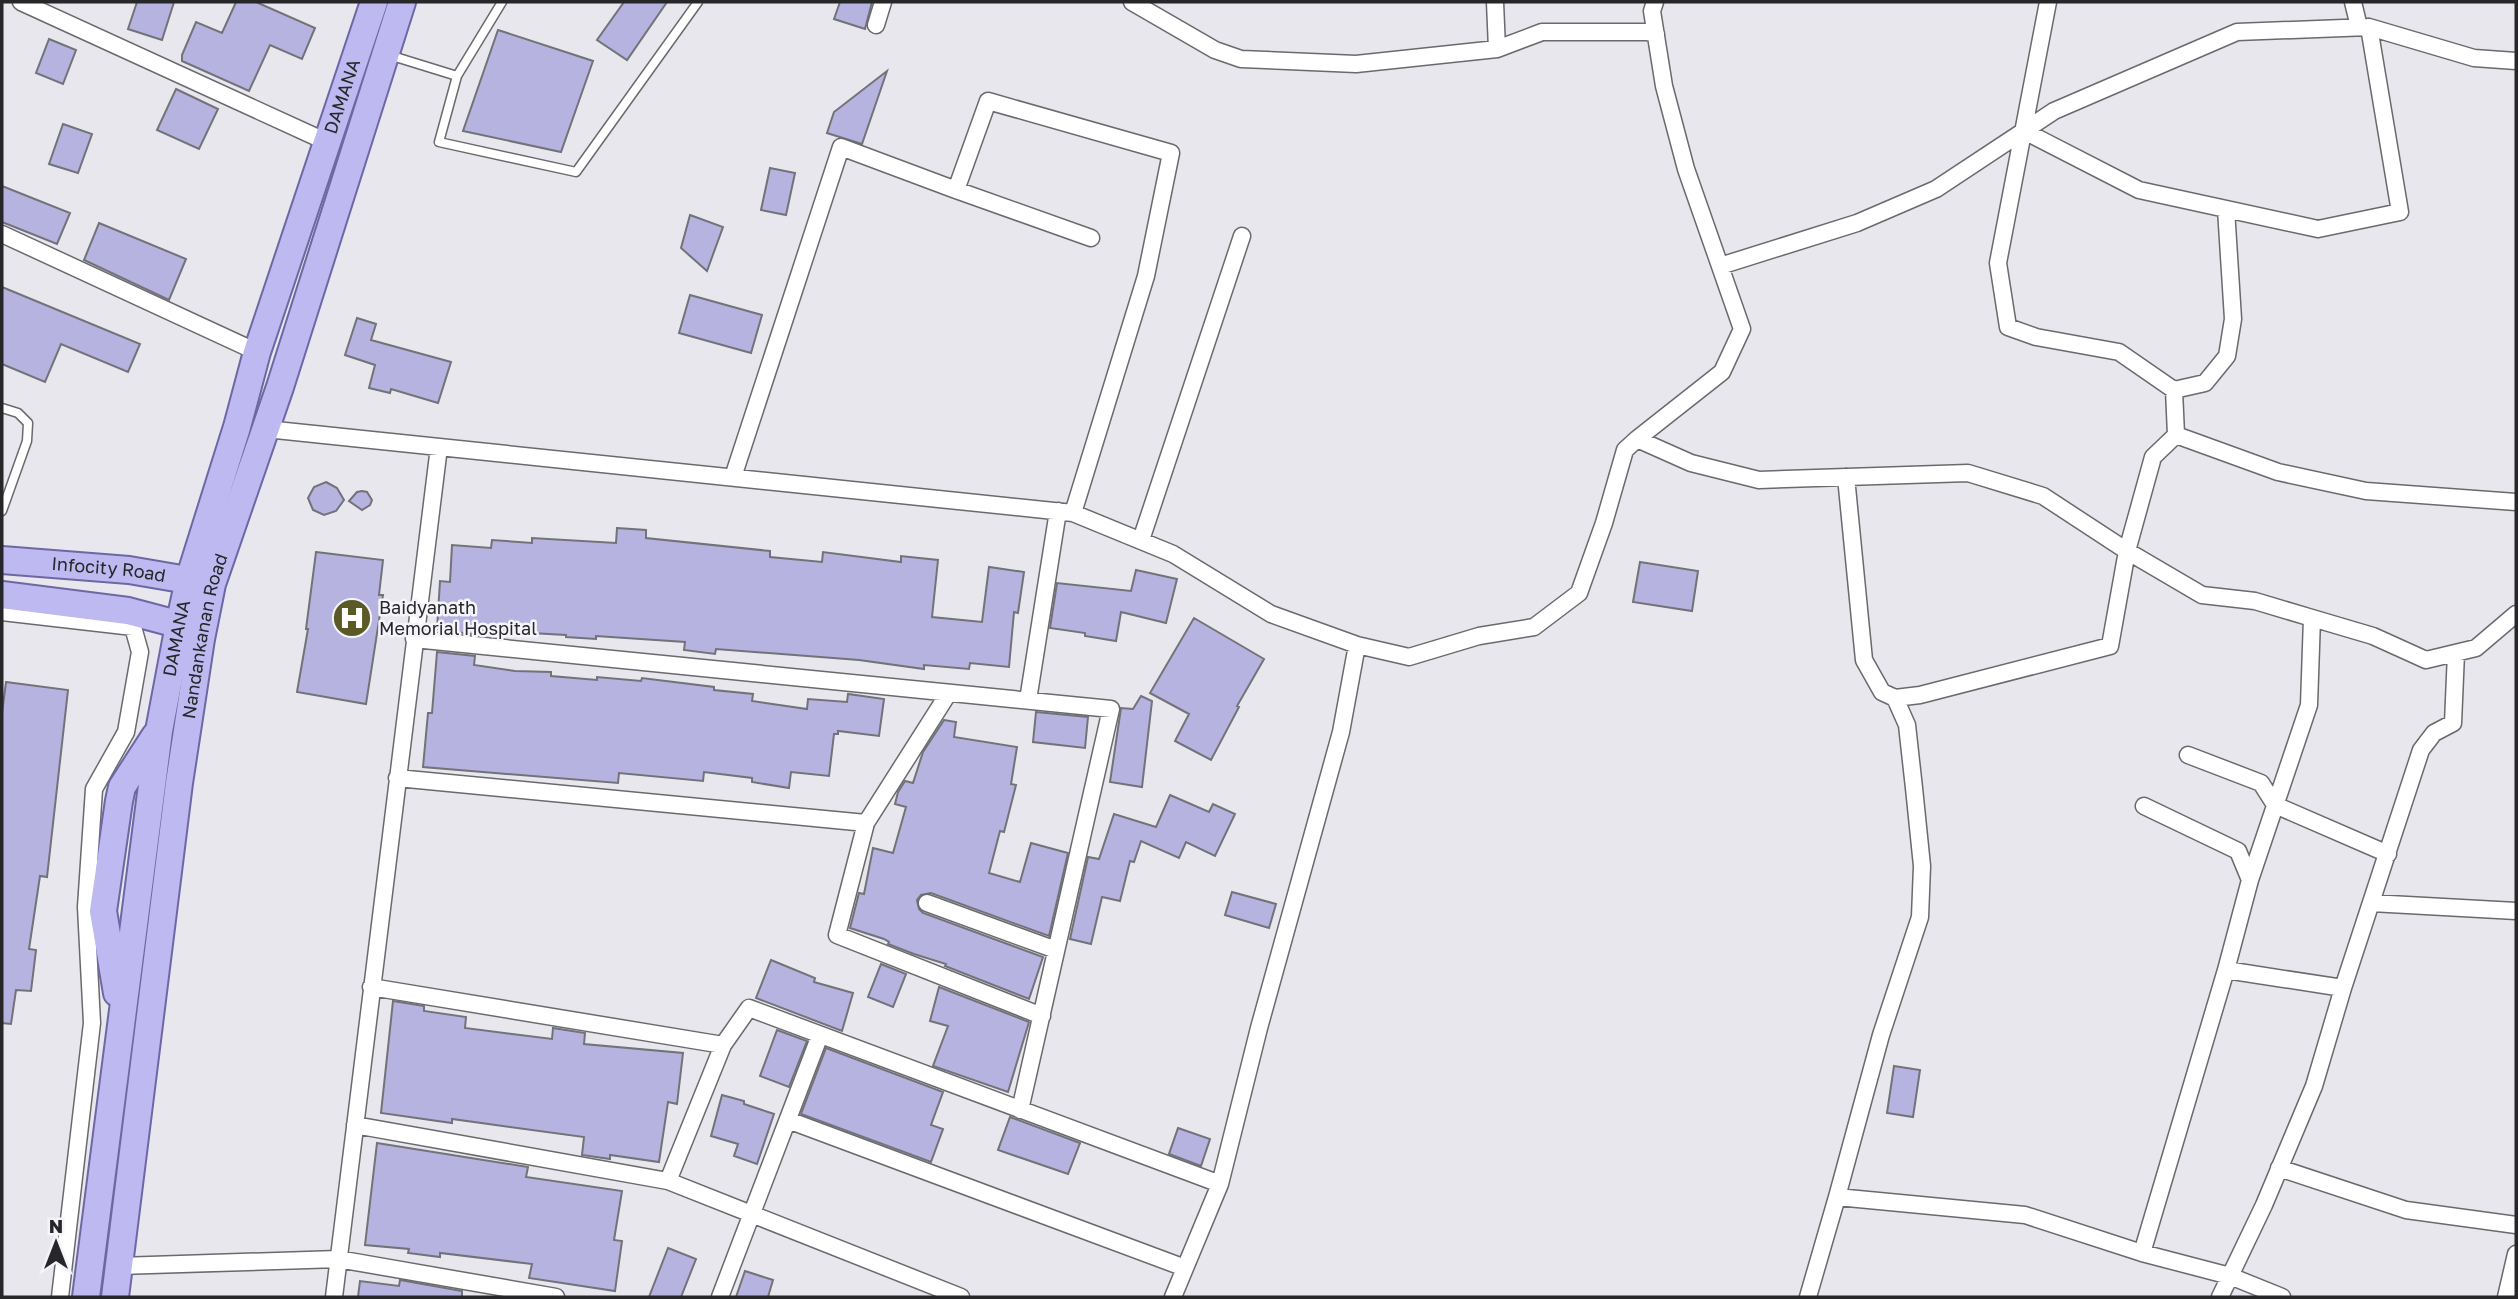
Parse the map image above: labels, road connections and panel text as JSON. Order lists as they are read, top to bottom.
{
  "streets": {
    "main road": ["DAMANA", "Infocity Road", "Nandankanan Road"]
  },
  "crossings": [
    ["DAMANA", "Infocity Road"],
    ["DAMANA", "Nandankanan Road"],
    ["Infocity Road", "Nandankanan Road"]
  ],
  "places": {
    "hospital": ["Baidyanath Memorial Hospital"]
  },
  "north": "top"
}
